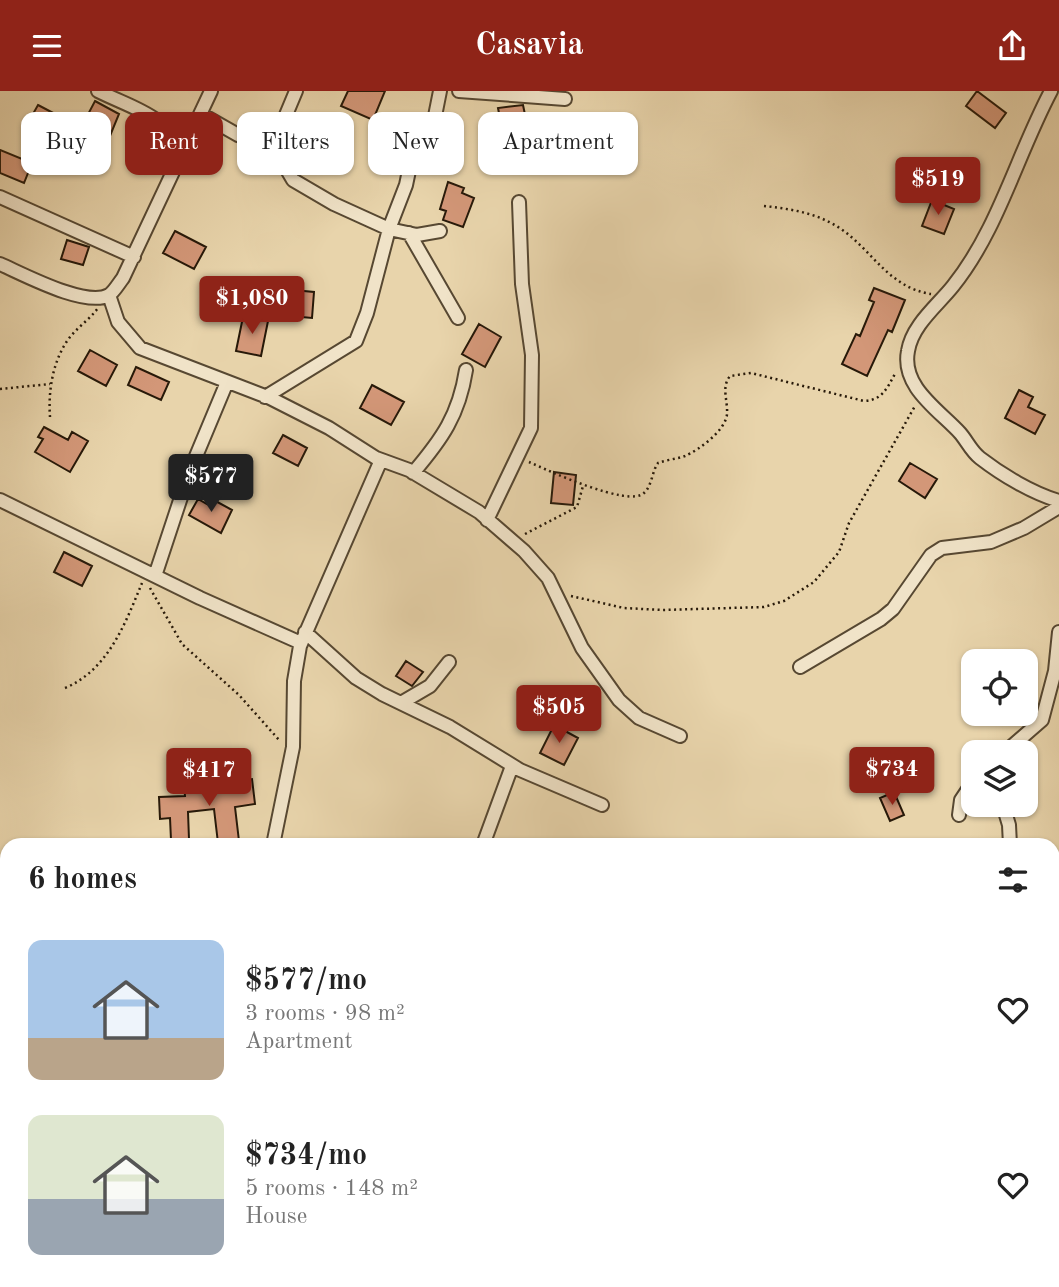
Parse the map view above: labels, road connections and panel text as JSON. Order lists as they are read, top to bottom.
{
  "page": {
    "header": "Casavia",
    "chip": [
      "Buy",
      "Rent",
      "Filters",
      "New",
      "Apartment"
    ],
    "price": [
      "$519",
      "$1,080",
      "$577",
      "$505",
      "$734",
      "$417"
    ],
    "heading": "6 homes",
    "list": [
      {
        "name": "$577/mo",
        "note": "3 rooms · 98 m² · Apartment"
      },
      {
        "name": "$734/mo",
        "note": "5 rooms · 148 m² · House"
      }
    ]
  }
}
